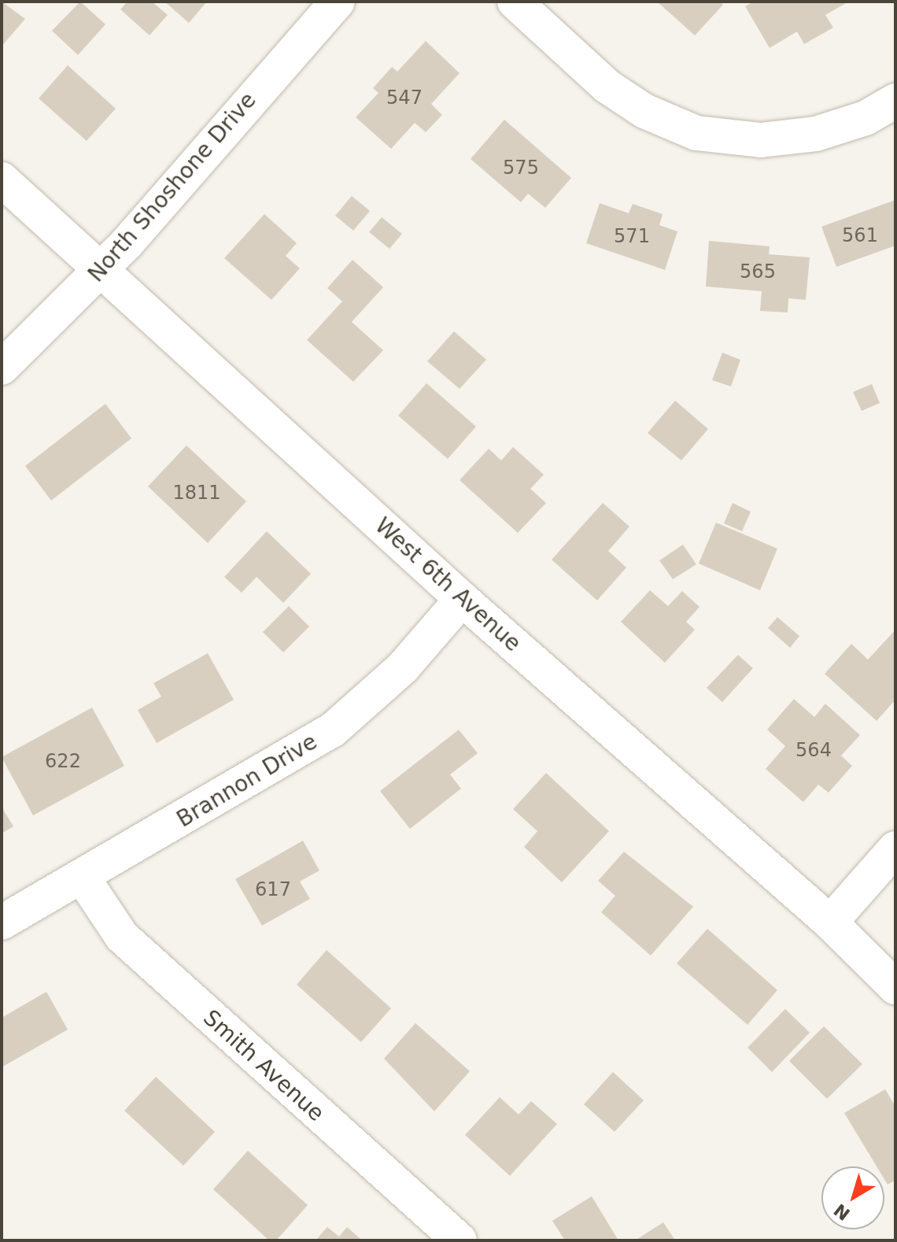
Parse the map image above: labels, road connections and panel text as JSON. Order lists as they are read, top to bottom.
{
  "streets": {
    "street": [
      "North Shoshone Drive",
      "West 6th Avenue",
      "Brannon Drive",
      "Smith Avenue"
    ]
  },
  "crossings": [
    ["North Shoshone Drive", "West 6th Avenue"],
    ["West 6th Avenue", "Brannon Drive"],
    ["Brannon Drive", "Smith Avenue"]
  ],
  "house_numbers": [
    "547",
    "575",
    "561",
    "571",
    "565",
    "1811",
    "564",
    "622",
    "617"
  ],
  "north": "bottom left"
}
